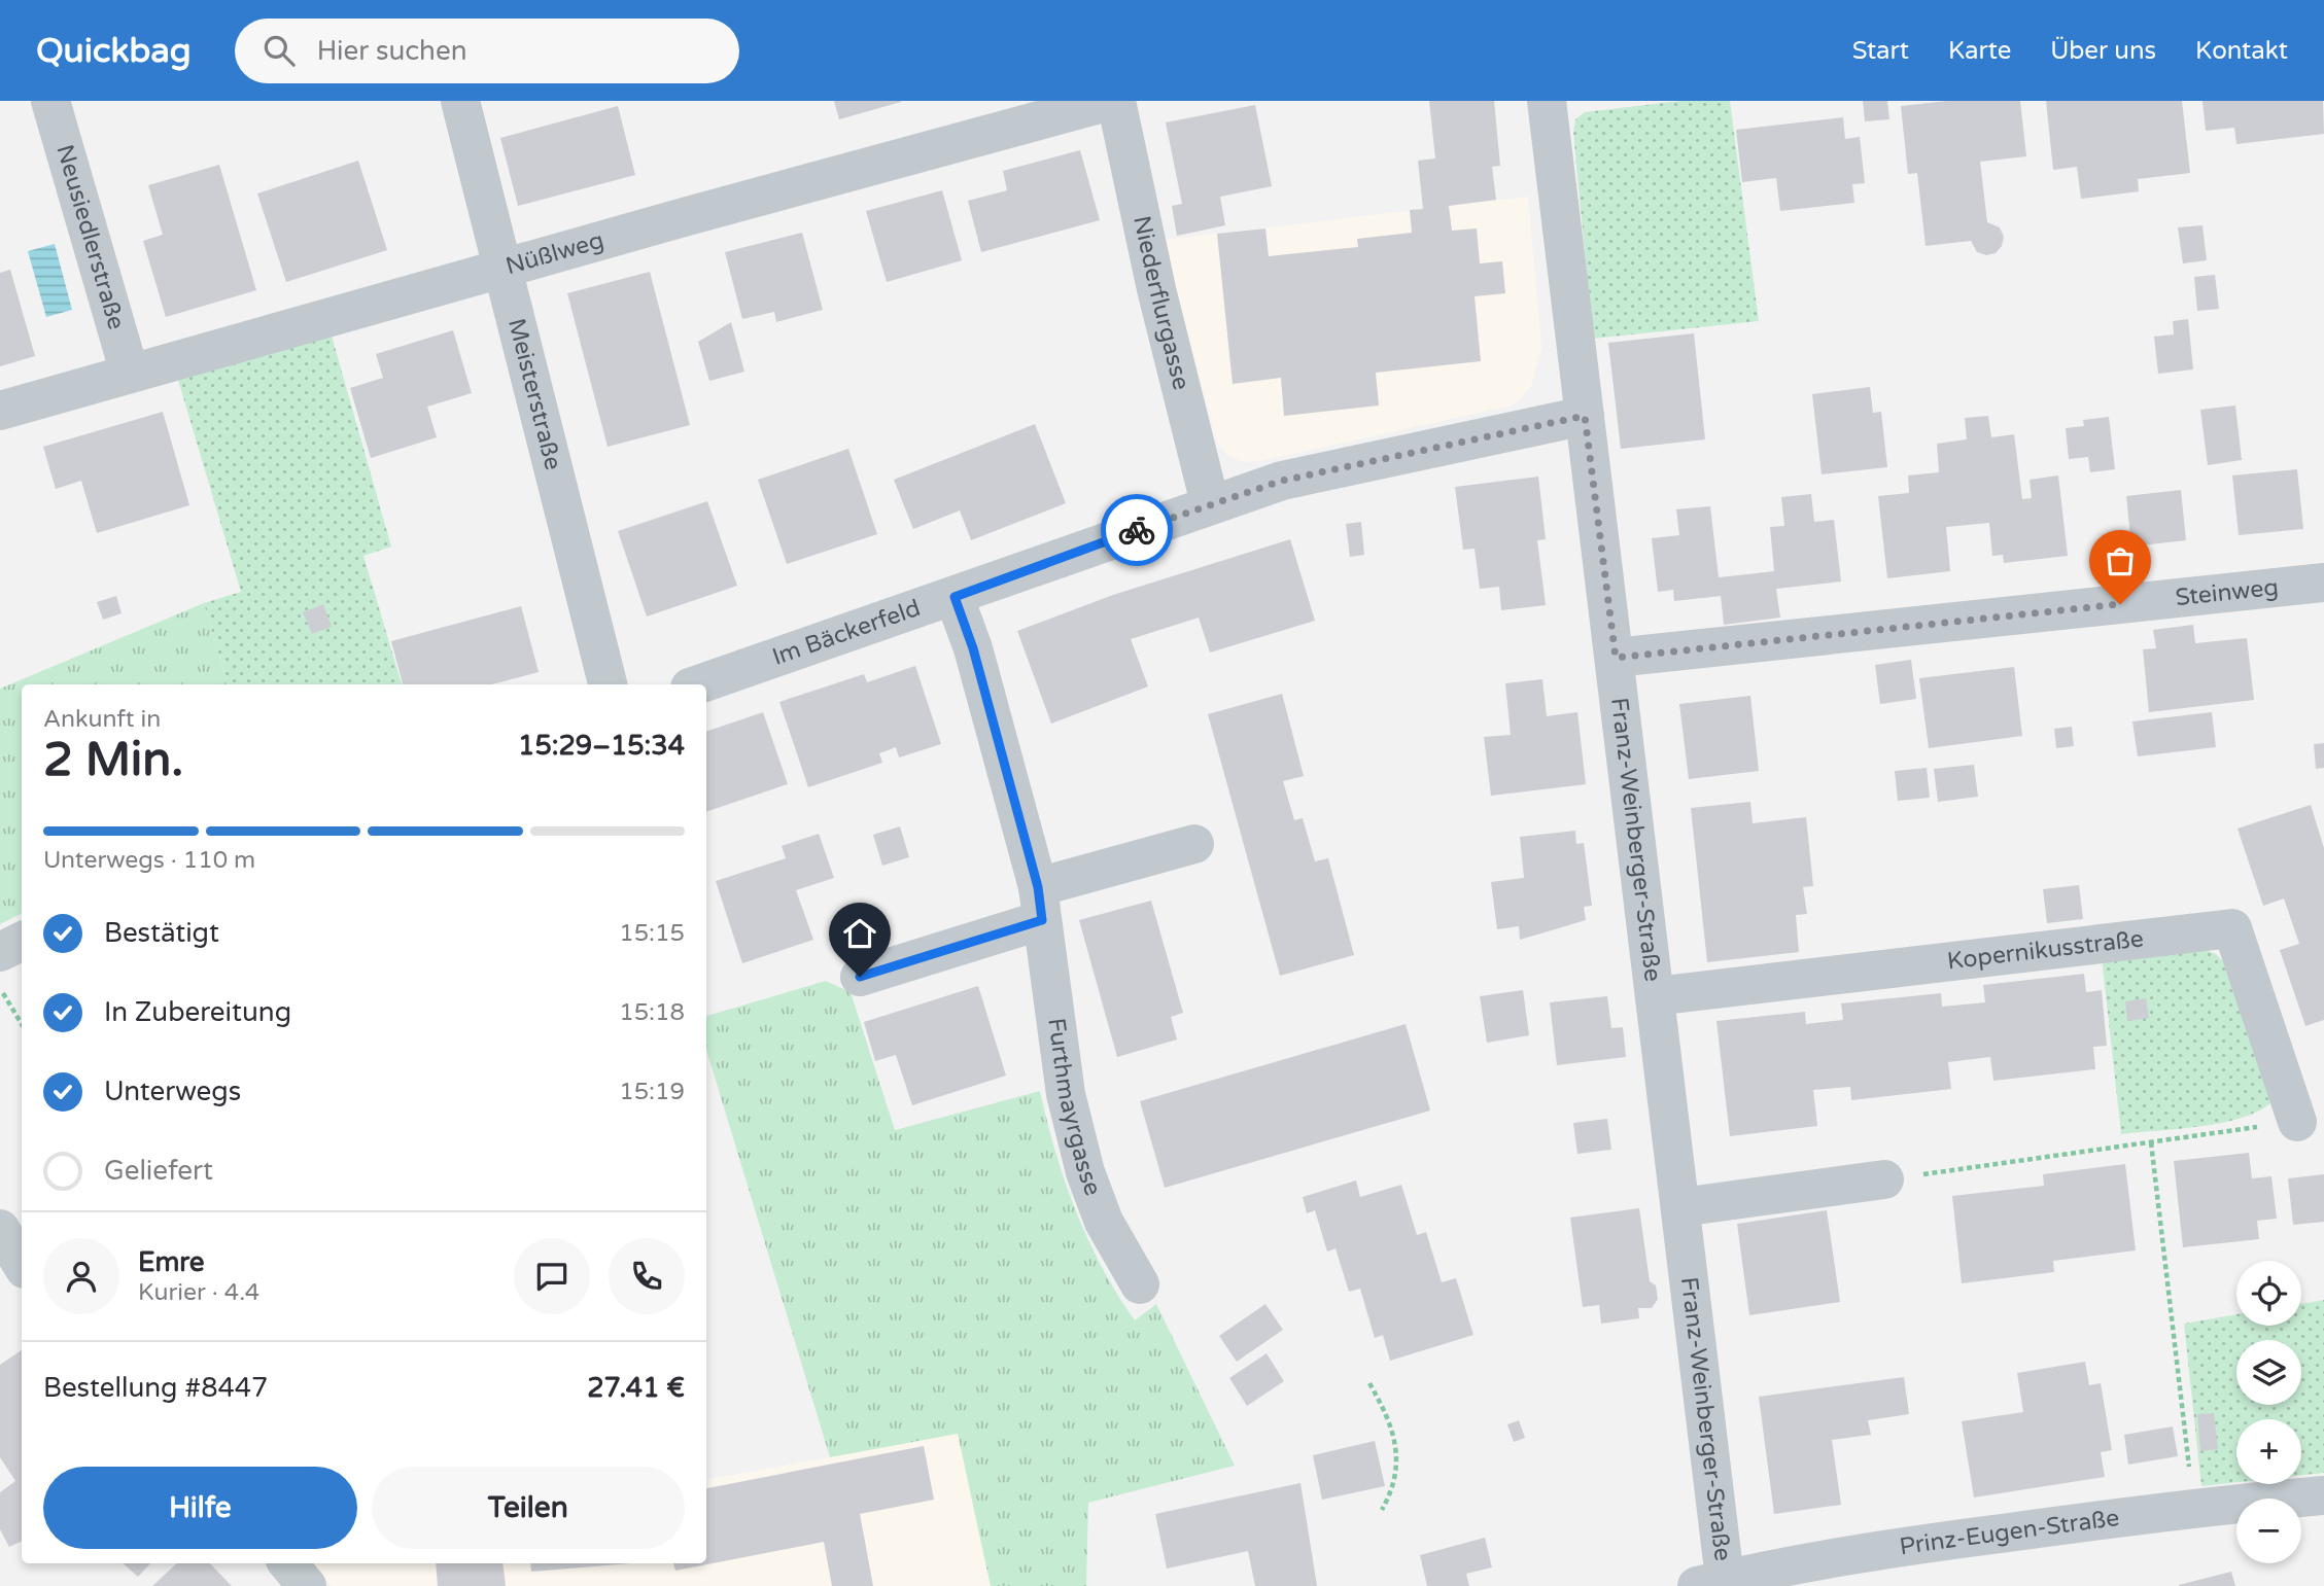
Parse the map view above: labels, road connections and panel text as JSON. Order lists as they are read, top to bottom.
{
  "streets": {
    "street": [
      "Neusiedlerstraße",
      "Nüßlweg",
      "Niederflurgasse",
      "Meisterstraße",
      "Steinweg",
      "Im Bäckerfeld",
      "Franz-Weinberger-Straße",
      "Kopernikusstraße",
      "Furthmayrgasse",
      "Prinz-Eugen-Straße"
    ]
  },
  "crossings": [
    ["Neusiedlerstraße", "Nüßlweg"],
    ["Nüßlweg", "Niederflurgasse"],
    ["Nüßlweg", "Meisterstraße"],
    ["Niederflurgasse", "Im Bäckerfeld"],
    ["Steinweg", "Franz-Weinberger-Straße"],
    ["Im Bäckerfeld", "Franz-Weinberger-Straße"],
    ["Im Bäckerfeld", "Furthmayrgasse"],
    ["Franz-Weinberger-Straße", "Kopernikusstraße"],
    ["Franz-Weinberger-Straße", "Prinz-Eugen-Straße"]
  ],
  "page": {
    "header": "Quickbag",
    "search": "Hier suchen",
    "nav": [
      "Start",
      "Karte",
      "Über uns",
      "Kontakt"
    ],
    "heading": ["2 Min.", "Ankunft in", "15:29–15:34"],
    "panel": [
      "Emre",
      "Kurier · 4.4",
      "Bestellung #8447",
      "27.41 €"
    ],
    "bar": "Unterwegs · 110 m",
    "list": [
      ["Bestätigt", "15:15"],
      ["In Zubereitung", "15:18"],
      ["Unterwegs", "15:19"],
      "Geliefert"
    ],
    "map_buttons": ["+", "−"],
    "buttons": ["Hilfe", "Teilen"]
  }
}
